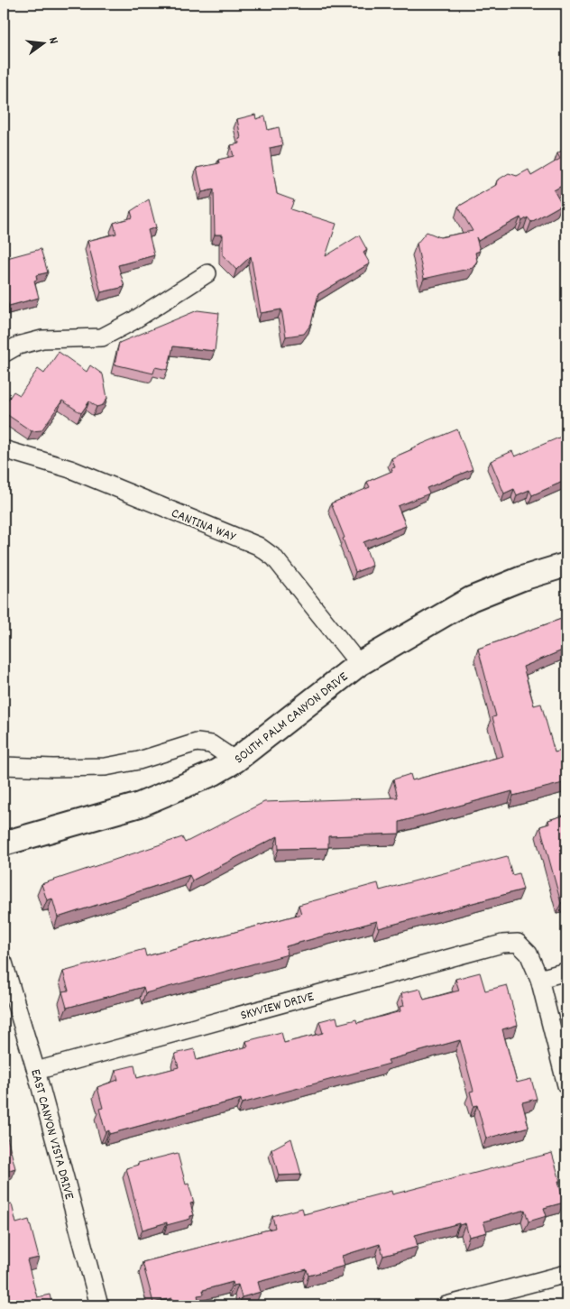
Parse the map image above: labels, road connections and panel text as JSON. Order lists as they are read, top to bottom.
{
  "streets": {
    "street": [
      "CANTINA WAY",
      "SOUTH PALM CANYON DRIVE",
      "SKYVIEW DRIVE",
      "EAST CANYON VISTA DRIVE"
    ]
  },
  "crossings": [
    ["CANTINA WAY", "SOUTH PALM CANYON DRIVE"],
    ["SKYVIEW DRIVE", "EAST CANYON VISTA DRIVE"]
  ],
  "north": "right"
}
